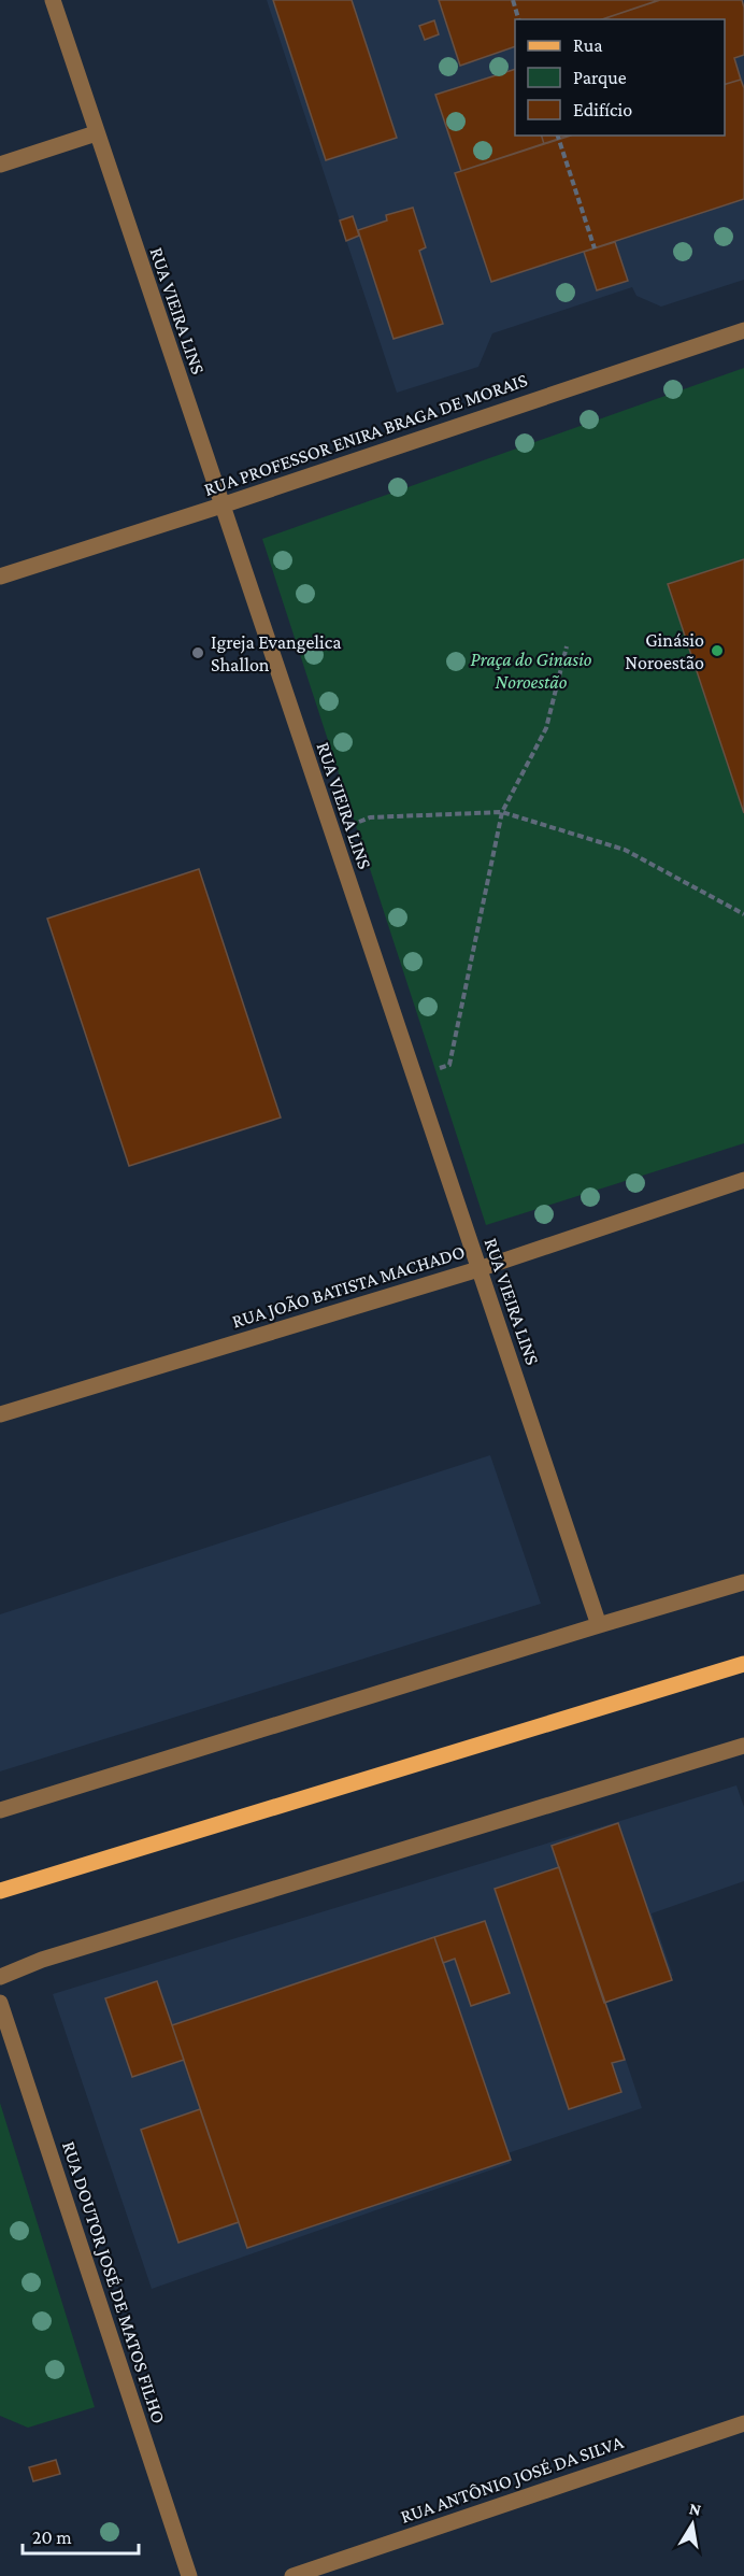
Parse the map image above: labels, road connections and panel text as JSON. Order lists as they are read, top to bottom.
{
  "streets": {
    "street": [
      "RUA VIEIRA LINS",
      "RUA PROFESSOR ENIRA BRAGA DE MORAIS",
      "RUA JOÃO BATISTA MACHADO",
      "RUA DOUTOR JOSÉ DE MATOS FILHO",
      "RUA ANTÔNIO JOSÉ DA SILVA"
    ]
  },
  "crossings": [
    ["RUA VIEIRA LINS", "RUA PROFESSOR ENIRA BRAGA DE MORAIS"],
    ["RUA VIEIRA LINS", "RUA JOÃO BATISTA MACHADO"]
  ],
  "parks": ["Praça do Ginasio Noroestão"],
  "places": ["Ginásio Noroestão", "Igreja Evangelica Shallon"],
  "legend": ["Rua", "Parque", "Edifício"],
  "scale_bar": "20 m",
  "north": "top"
}
